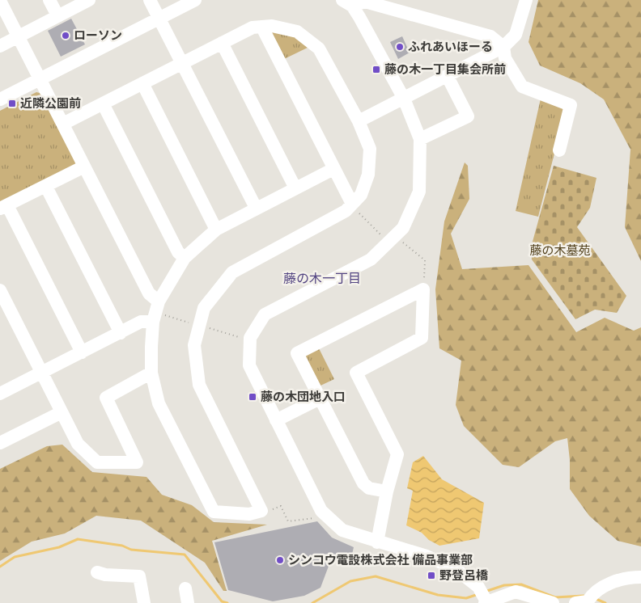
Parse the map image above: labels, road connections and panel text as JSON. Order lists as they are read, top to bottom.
{
  "districts": ["藤の木一丁目"],
  "parks": ["藤の木墓苑"],
  "places": {
    "other": ["ローソン", "ふれあいほーる", "シンコウ電設株式会社 備品事業部"],
    "transit": [
      "藤の木一丁目集会所前",
      "近隣公園前",
      "藤の木団地入口",
      "野登呂橋"
    ]
  }
}
